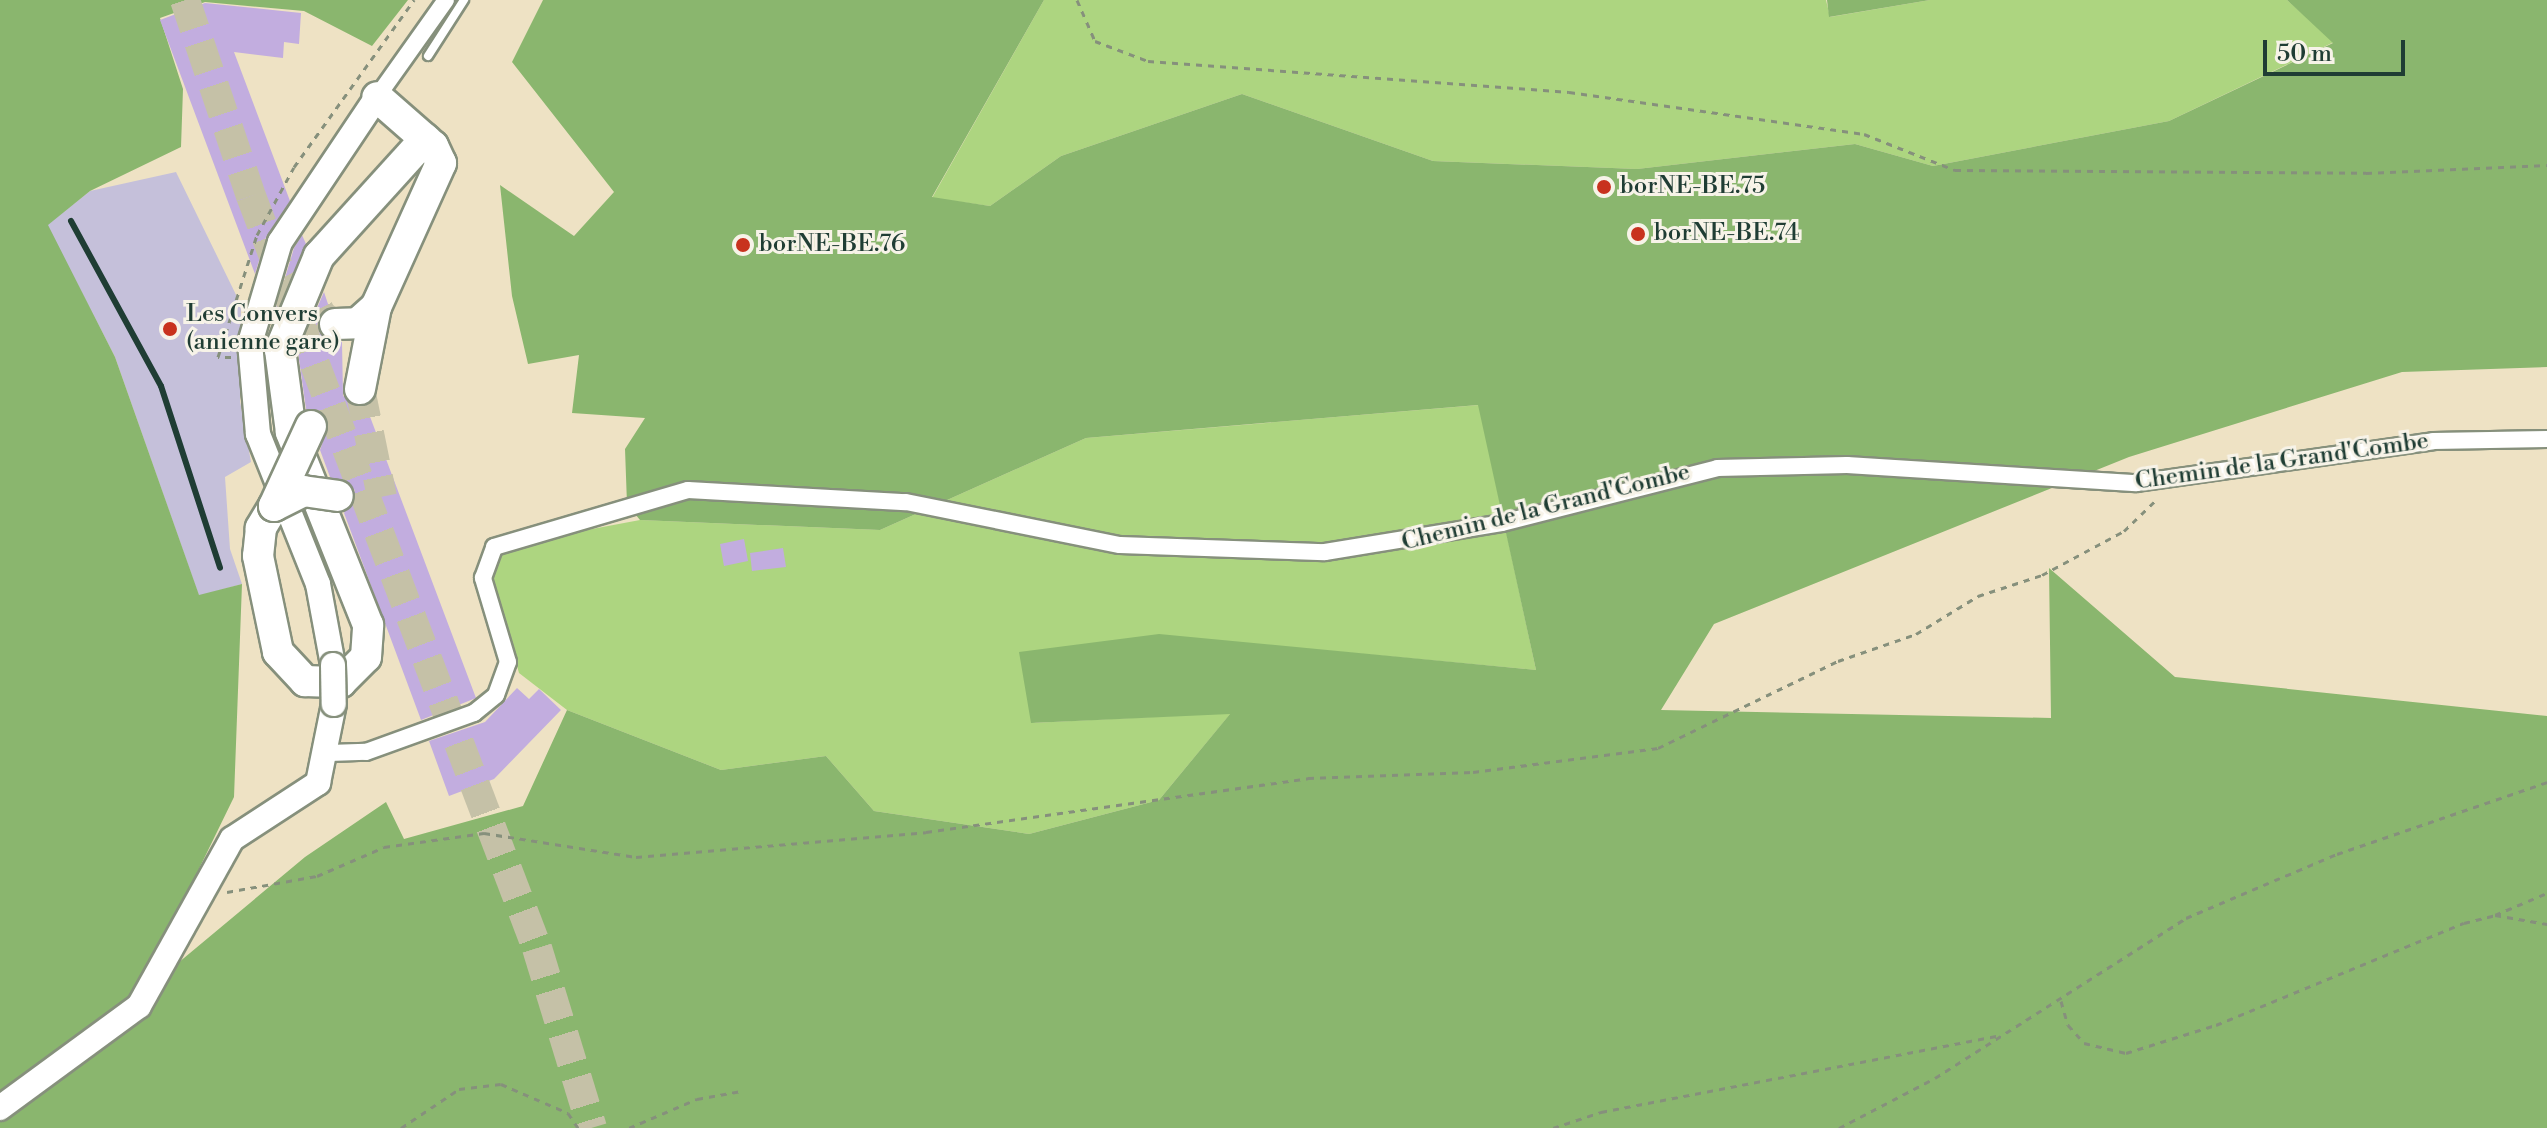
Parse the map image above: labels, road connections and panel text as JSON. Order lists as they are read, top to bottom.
{
  "streets": {
    "street": ["Chemin de la Grand'Combe"]
  },
  "places": [
    "borNE-BE.75",
    "borNE-BE.74",
    "borNE-BE.76",
    "Les Convers (anienne gare)"
  ],
  "scale_bar": "50 m"
}
